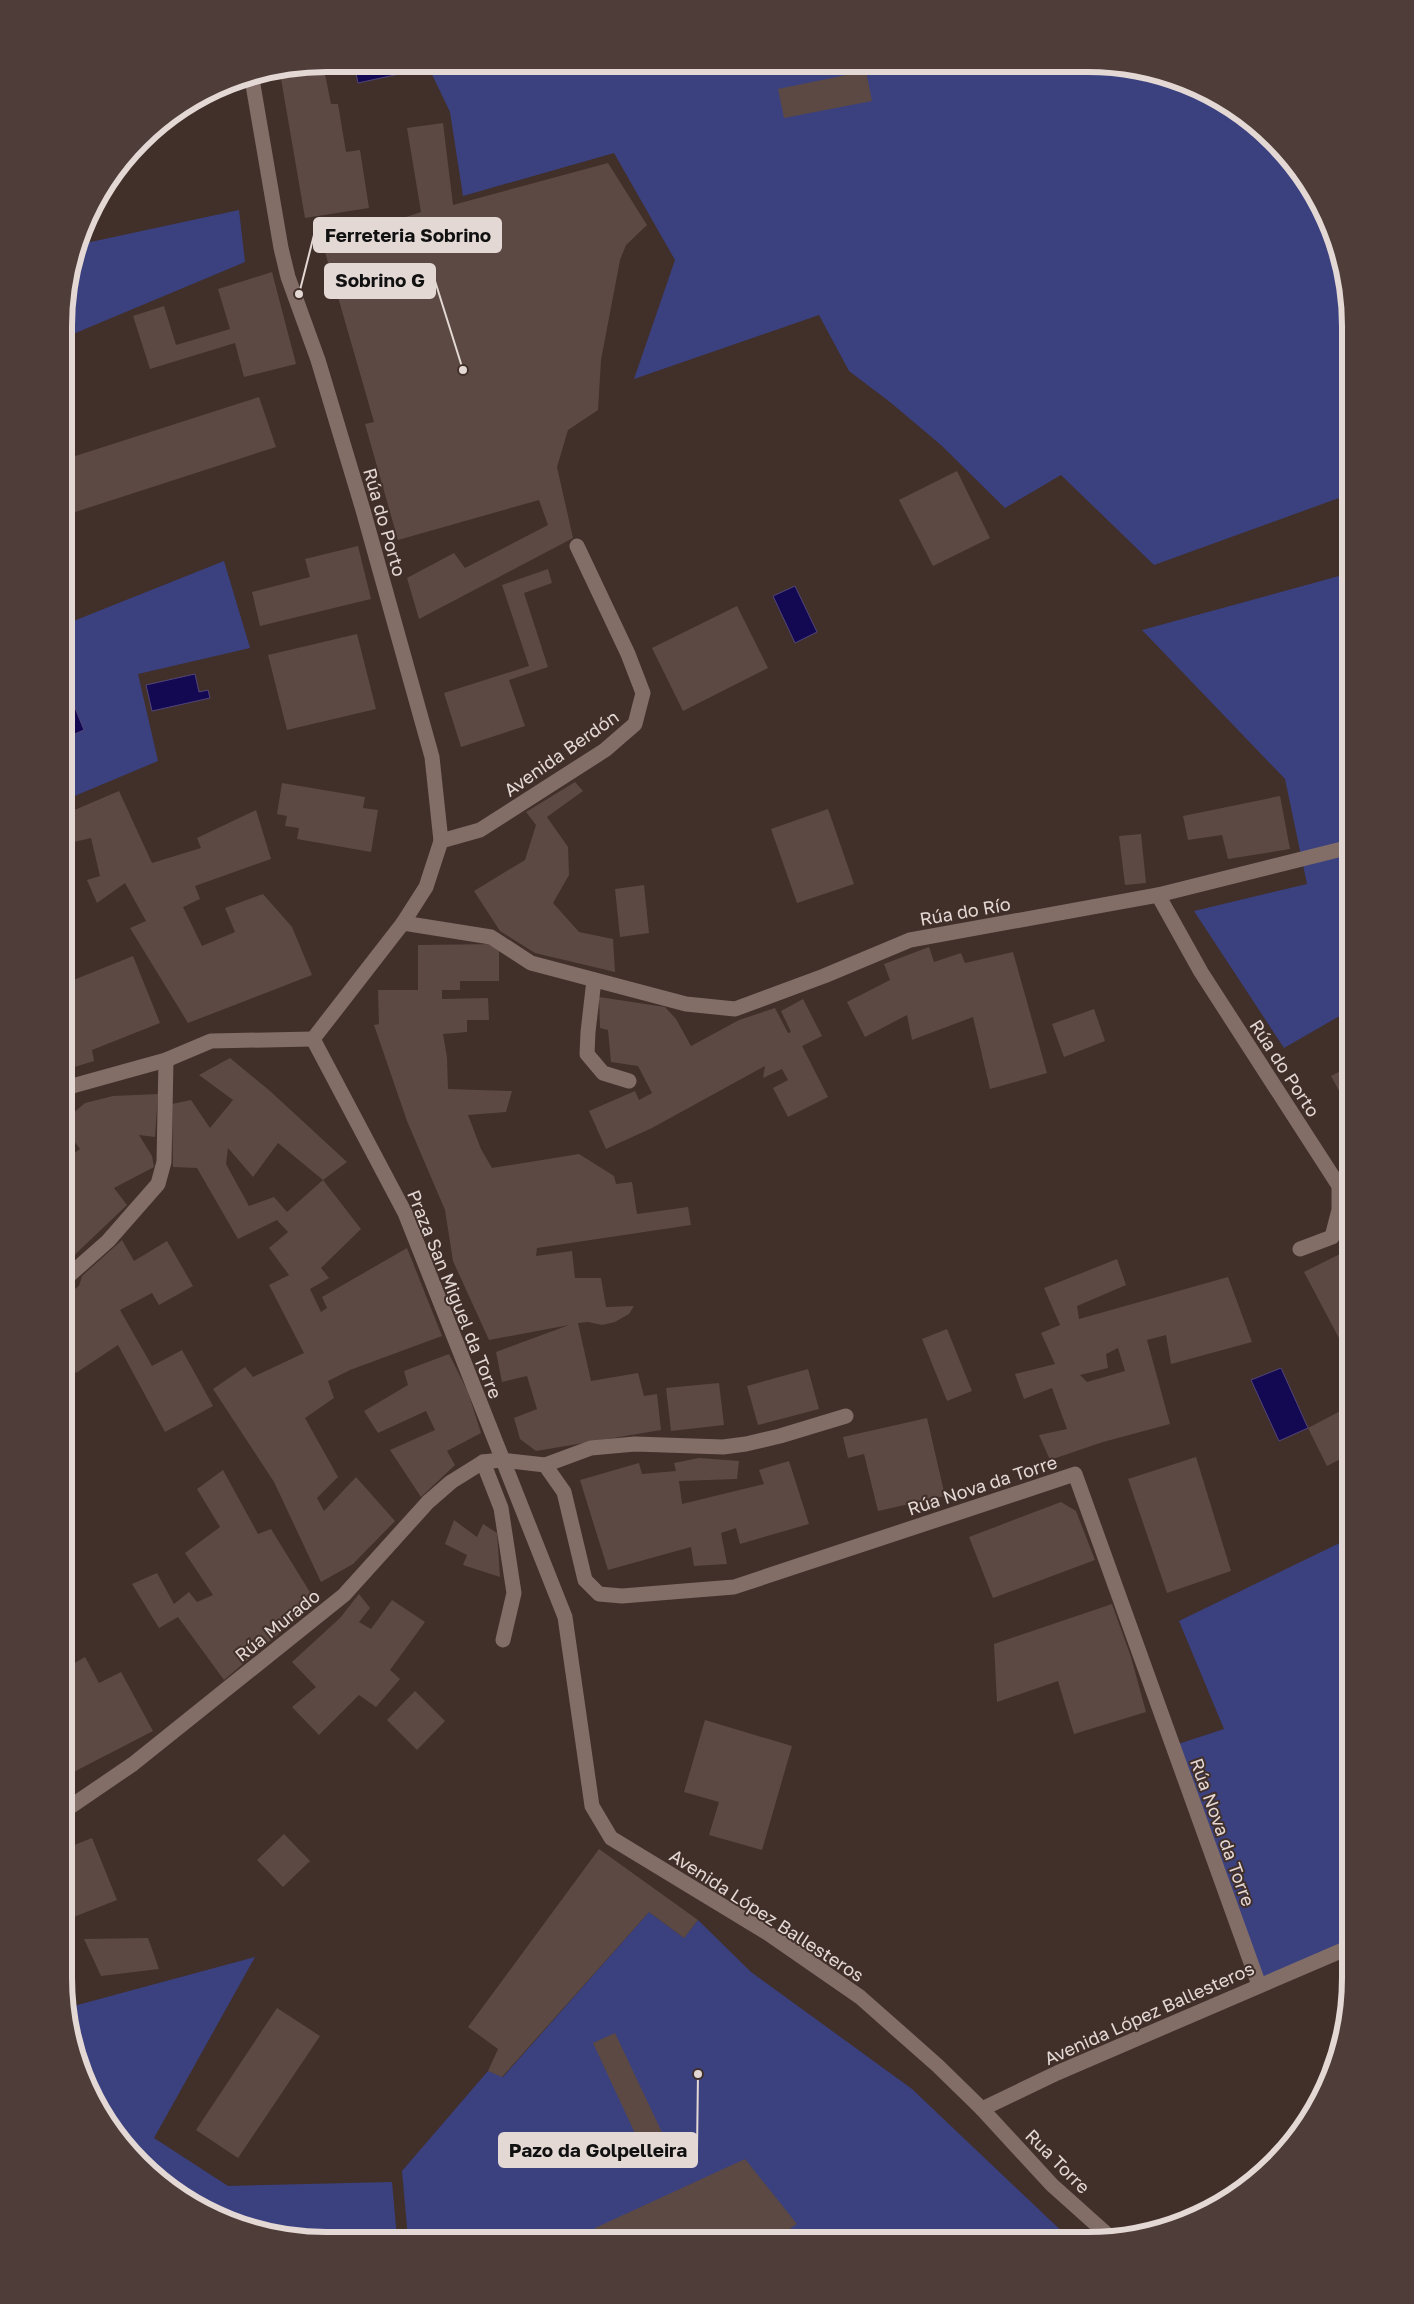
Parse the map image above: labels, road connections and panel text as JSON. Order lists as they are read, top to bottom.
{
  "streets": {
    "street": [
      "Rúa do Porto",
      "Avenida Berdón",
      "Rúa do Río",
      "Praza San Miguel da Torre",
      "Rúa Nova da Torre",
      "Rúa Murado",
      "Avenida López Ballesteros",
      "Rua Torre"
    ]
  },
  "crossings": [
    ["Rúa do Porto", "Avenida Berdón"],
    ["Rúa do Porto", "Rúa do Río"],
    ["Rúa do Porto", "Praza San Miguel da Torre"],
    ["Praza San Miguel da Torre", "Rúa Murado"],
    ["Praza San Miguel da Torre", "Avenida López Ballesteros"],
    ["Rúa Nova da Torre", "Avenida López Ballesteros"],
    ["Rúa Murado", "Avenida López Ballesteros"],
    ["Avenida López Ballesteros", "Rua Torre"]
  ],
  "places": ["Ferreteria Sobrino", "Sobrino G", "Pazo da Golpelleira"]
}
